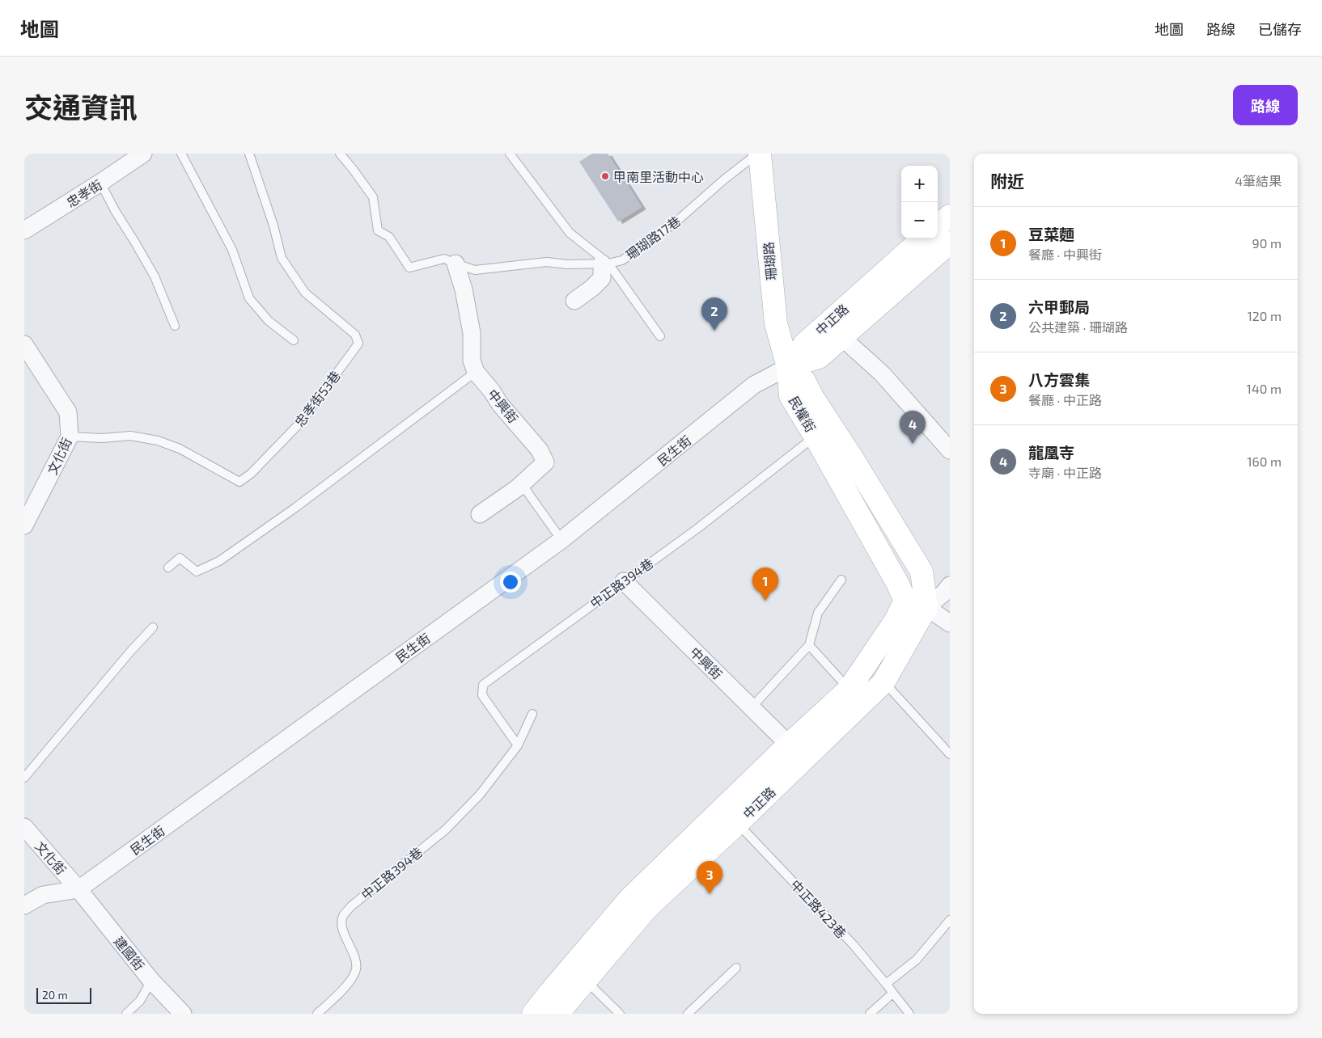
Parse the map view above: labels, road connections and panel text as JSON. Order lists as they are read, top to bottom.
{
  "streets": {
    "main road": ["珊瑚路", "中正路", "民權街"],
    "street": [
      "忠孝街",
      "中興街",
      "民生街",
      "文化街",
      "建國街"
    ],
    "lane": [
      "珊瑚路17巷",
      "忠孝街53巷",
      "中正路394巷",
      "中正路423巷"
    ]
  },
  "crossings": [
    ["珊瑚路17巷", "珊瑚路"],
    ["珊瑚路17巷", "中興街"],
    ["珊瑚路", "中正路"],
    ["珊瑚路", "民權街"],
    ["珊瑚路", "民生街"],
    ["中正路", "中興街"],
    ["中正路", "民權街"],
    ["中正路", "民生街"],
    ["中正路", "中正路423巷"],
    ["忠孝街53巷", "文化街"],
    ["中興街", "中正路394巷"],
    ["民權街", "民生街"],
    ["民權街", "中正路394巷"],
    ["民生街", "文化街"],
    ["民生街", "建國街"],
    ["文化街", "建國街"]
  ],
  "places": ["甲南里活動中心"],
  "scale_bar": "20 m",
  "page": {
    "header": "地圖",
    "nav": ["地圖", "路線", "已儲存"],
    "title": "交通資訊",
    "buttons": "路線",
    "heading": ["附近", "4筆結果"],
    "map_buttons": ["+", "−"],
    "list": [
      {
        "mark": "1",
        "name": "豆菜麵",
        "note": "餐廳 · 中興街",
        "value": "90 m"
      },
      {
        "mark": "2",
        "name": "六甲郵局",
        "note": "公共建築 · 珊瑚路",
        "value": "120 m"
      },
      {
        "mark": "3",
        "name": "八方雲集",
        "note": "餐廳 · 中正路",
        "value": "140 m"
      },
      {
        "mark": "4",
        "name": "龍凰寺",
        "note": "寺廟 · 中正路",
        "value": "160 m"
      }
    ],
    "pins": [
      "2",
      "4",
      "1",
      "3"
    ],
    "scale": "20 m"
  }
}
